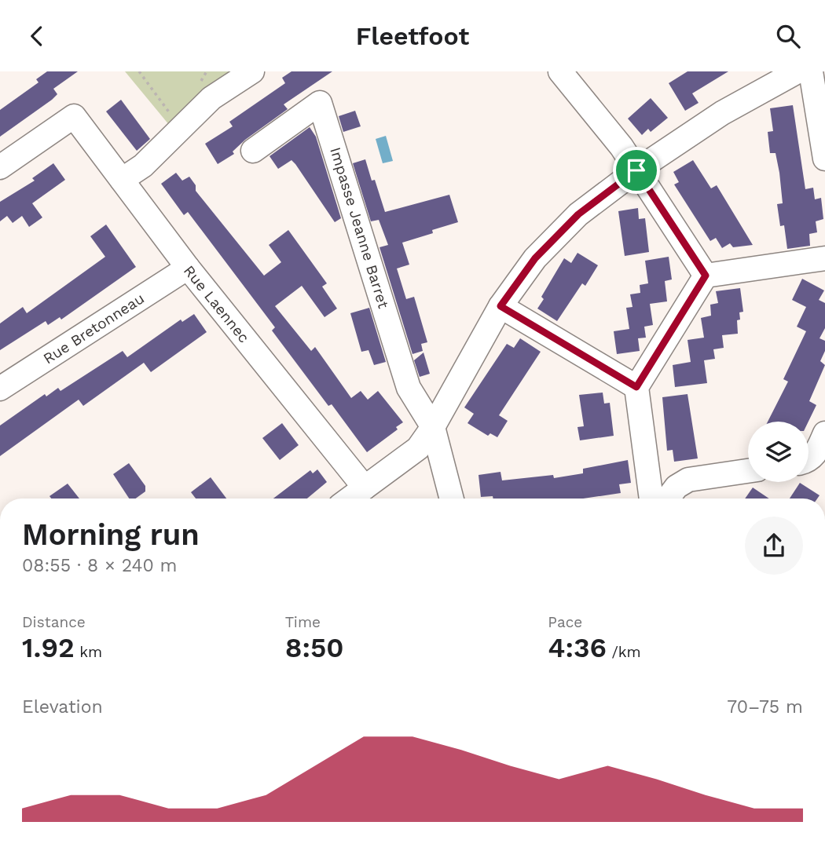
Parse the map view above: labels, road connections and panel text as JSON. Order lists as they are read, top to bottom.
{
  "streets": {
    "street": ["Impasse Jeanne Barret", "Rue Laennec", "Rue Bretonneau"]
  },
  "crossings": [
    ["Rue Laennec", "Rue Bretonneau"]
  ],
  "page": {
    "header": "Fleetfoot",
    "heading": ["Morning run", "08:55 · 8 × 240 m"],
    "stats": [
      ["Distance", "1.92 km"],
      ["Time", "8:50"],
      ["Pace", "4:36 /km"]
    ],
    "chart": ["Elevation", "70–75 m"]
  }
}
